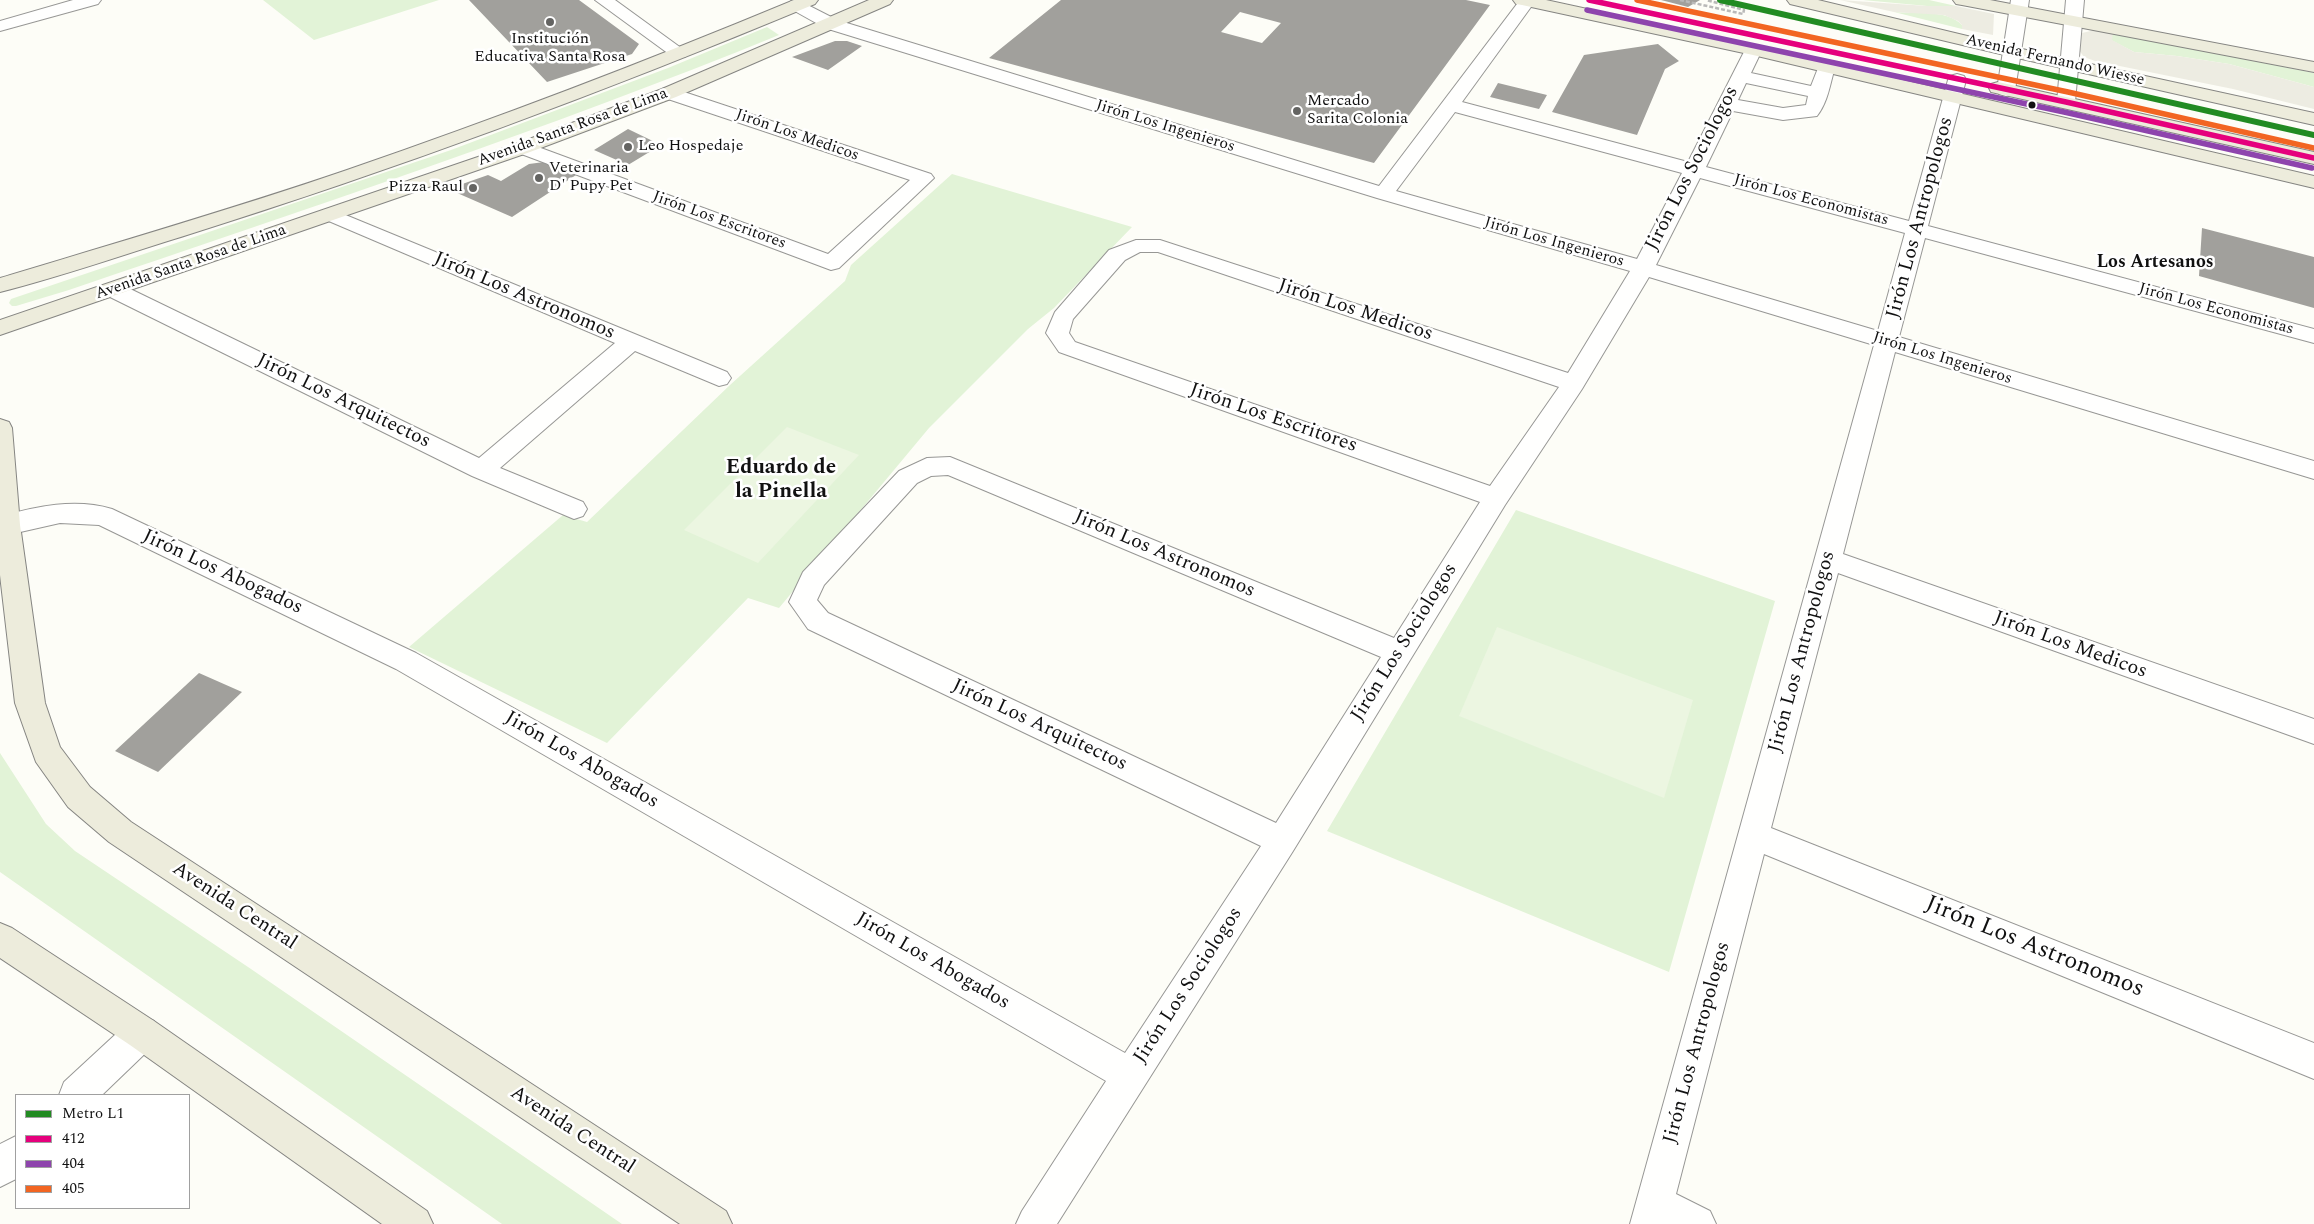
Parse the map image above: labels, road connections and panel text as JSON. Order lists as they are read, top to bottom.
{
  "streets": {
    "main road": ["Avenida Fernando Wiesse", "Avenida Santa Rosa de Lima", "Avenida Central"],
    "street": [
      "Jirón Los Ingenieros",
      "Jirón Los Medicos",
      "Jirón Los Sociologos",
      "Jirón Los Economistas",
      "Jirón Los Antropologos",
      "Jirón Los Escritores",
      "Jirón Los Astronomos",
      "Jirón Los Arquitectos",
      "Jirón Los Abogados"
    ]
  },
  "crossings": [
    ["Avenida Fernando Wiesse", "Jirón Los Sociologos"],
    ["Avenida Fernando Wiesse", "Jirón Los Antropologos"],
    ["Jirón Los Ingenieros", "Avenida Santa Rosa de Lima"],
    ["Jirón Los Ingenieros", "Jirón Los Sociologos"],
    ["Jirón Los Ingenieros", "Jirón Los Antropologos"],
    ["Avenida Santa Rosa de Lima", "Jirón Los Medicos"],
    ["Avenida Santa Rosa de Lima", "Jirón Los Escritores"],
    ["Avenida Santa Rosa de Lima", "Jirón Los Astronomos"],
    ["Avenida Santa Rosa de Lima", "Jirón Los Arquitectos"],
    ["Jirón Los Medicos", "Jirón Los Sociologos"],
    ["Jirón Los Medicos", "Jirón Los Antropologos"],
    ["Jirón Los Medicos", "Jirón Los Escritores"],
    ["Jirón Los Sociologos", "Jirón Los Economistas"],
    ["Jirón Los Sociologos", "Jirón Los Escritores"],
    ["Jirón Los Sociologos", "Jirón Los Astronomos"],
    ["Jirón Los Sociologos", "Jirón Los Arquitectos"],
    ["Jirón Los Sociologos", "Jirón Los Abogados"],
    ["Jirón Los Economistas", "Jirón Los Antropologos"],
    ["Jirón Los Antropologos", "Jirón Los Astronomos"],
    ["Jirón Los Astronomos", "Jirón Los Arquitectos"],
    ["Jirón Los Abogados", "Avenida Central"]
  ],
  "districts": ["Los Artesanos", "Eduardo de la Pinella"],
  "places": [
    "Institución Educativa Santa Rosa",
    "Mercado Sarita Colonia",
    "Leo Hospedaje",
    "Veterinaria D' Pupy Pet",
    "Pizza Raul"
  ],
  "lines": [
    "metro line L1",
    "transit line 412",
    "transit line 405",
    "transit line 404"
  ],
  "legend": [
    "Metro L1",
    "412",
    "404",
    "405"
  ]
}
